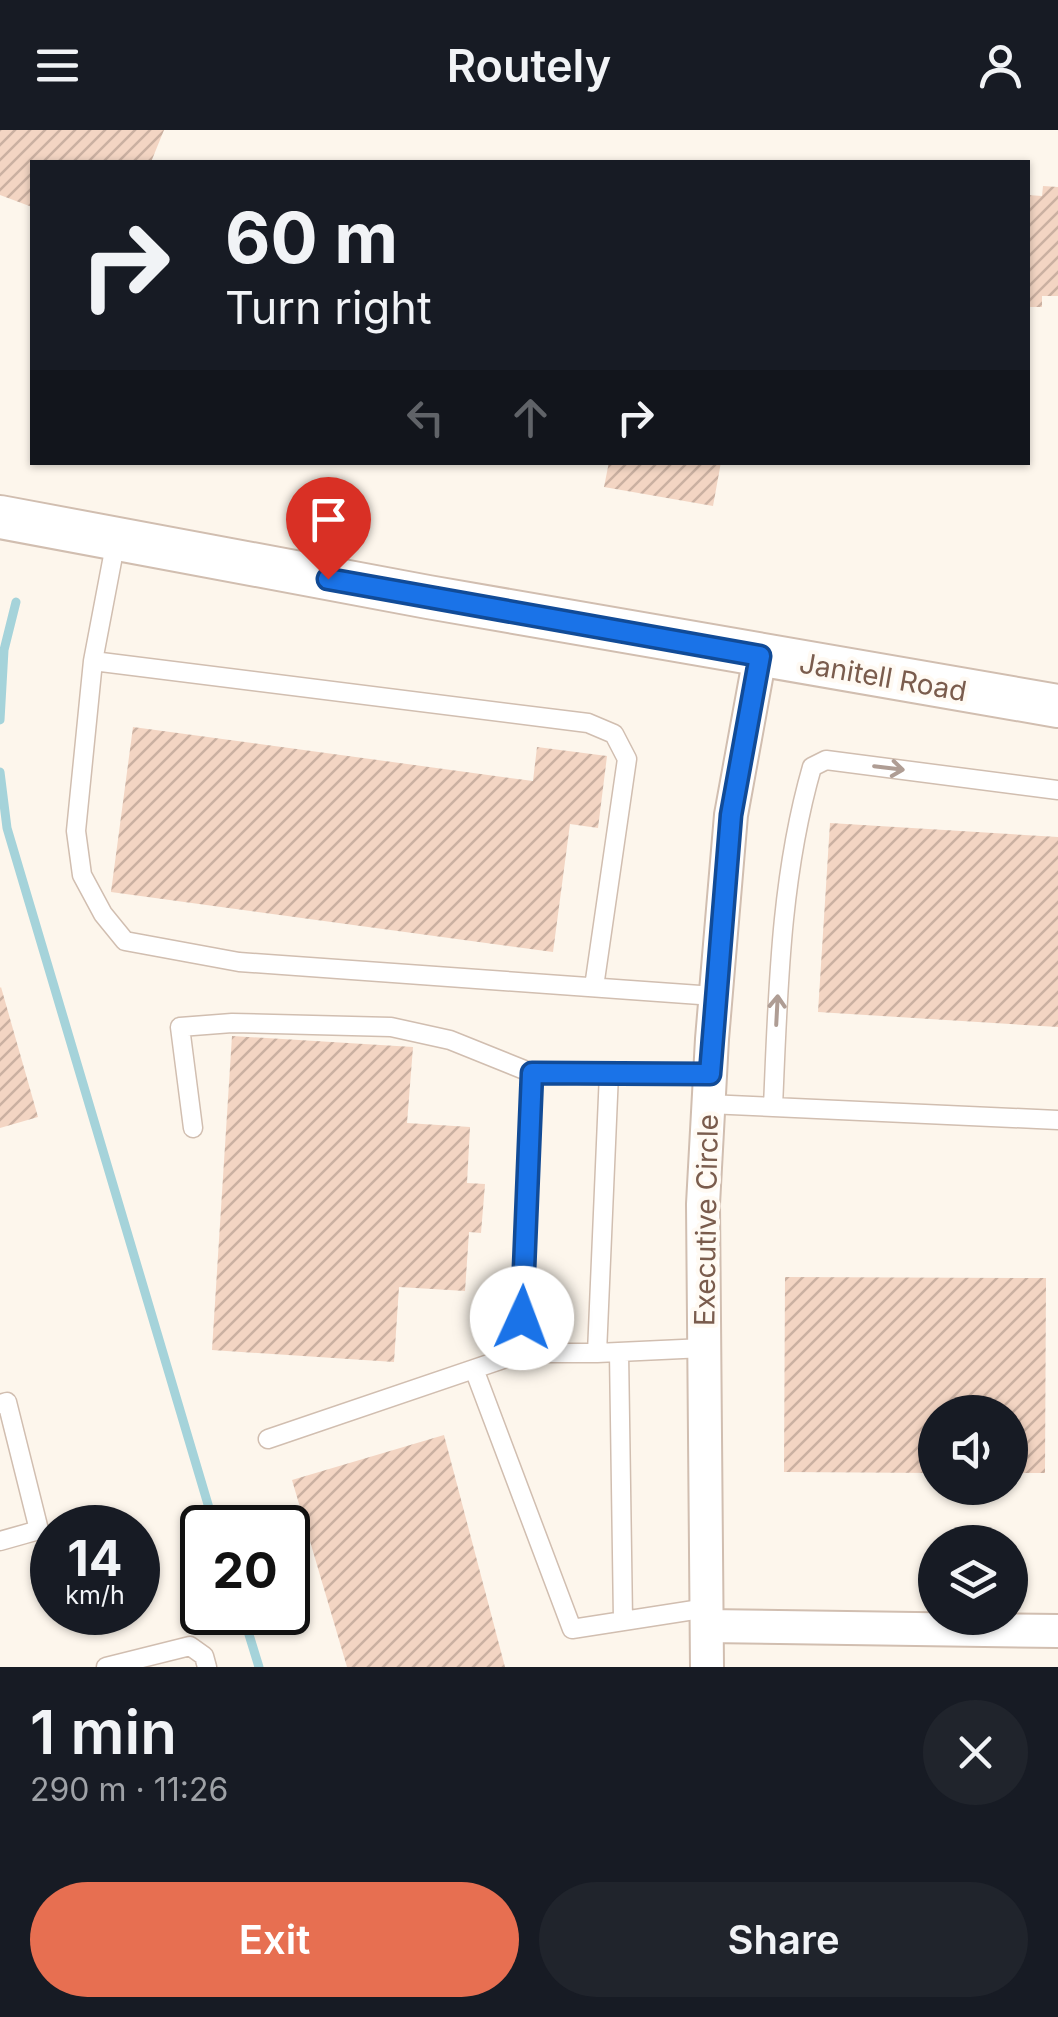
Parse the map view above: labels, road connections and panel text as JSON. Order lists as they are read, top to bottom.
{
  "streets": {
    "street": ["Janitell Road", "Executive Circle"]
  },
  "crossings": [
    ["Janitell Road", "Executive Circle"]
  ],
  "page": {
    "header": "Routely",
    "turn": ["60 m", "Turn right"],
    "speed": "14 km/h",
    "limit": "20",
    "heading": ["1 min", "290 m · 11:26"],
    "buttons": ["Exit", "Share"]
  }
}
